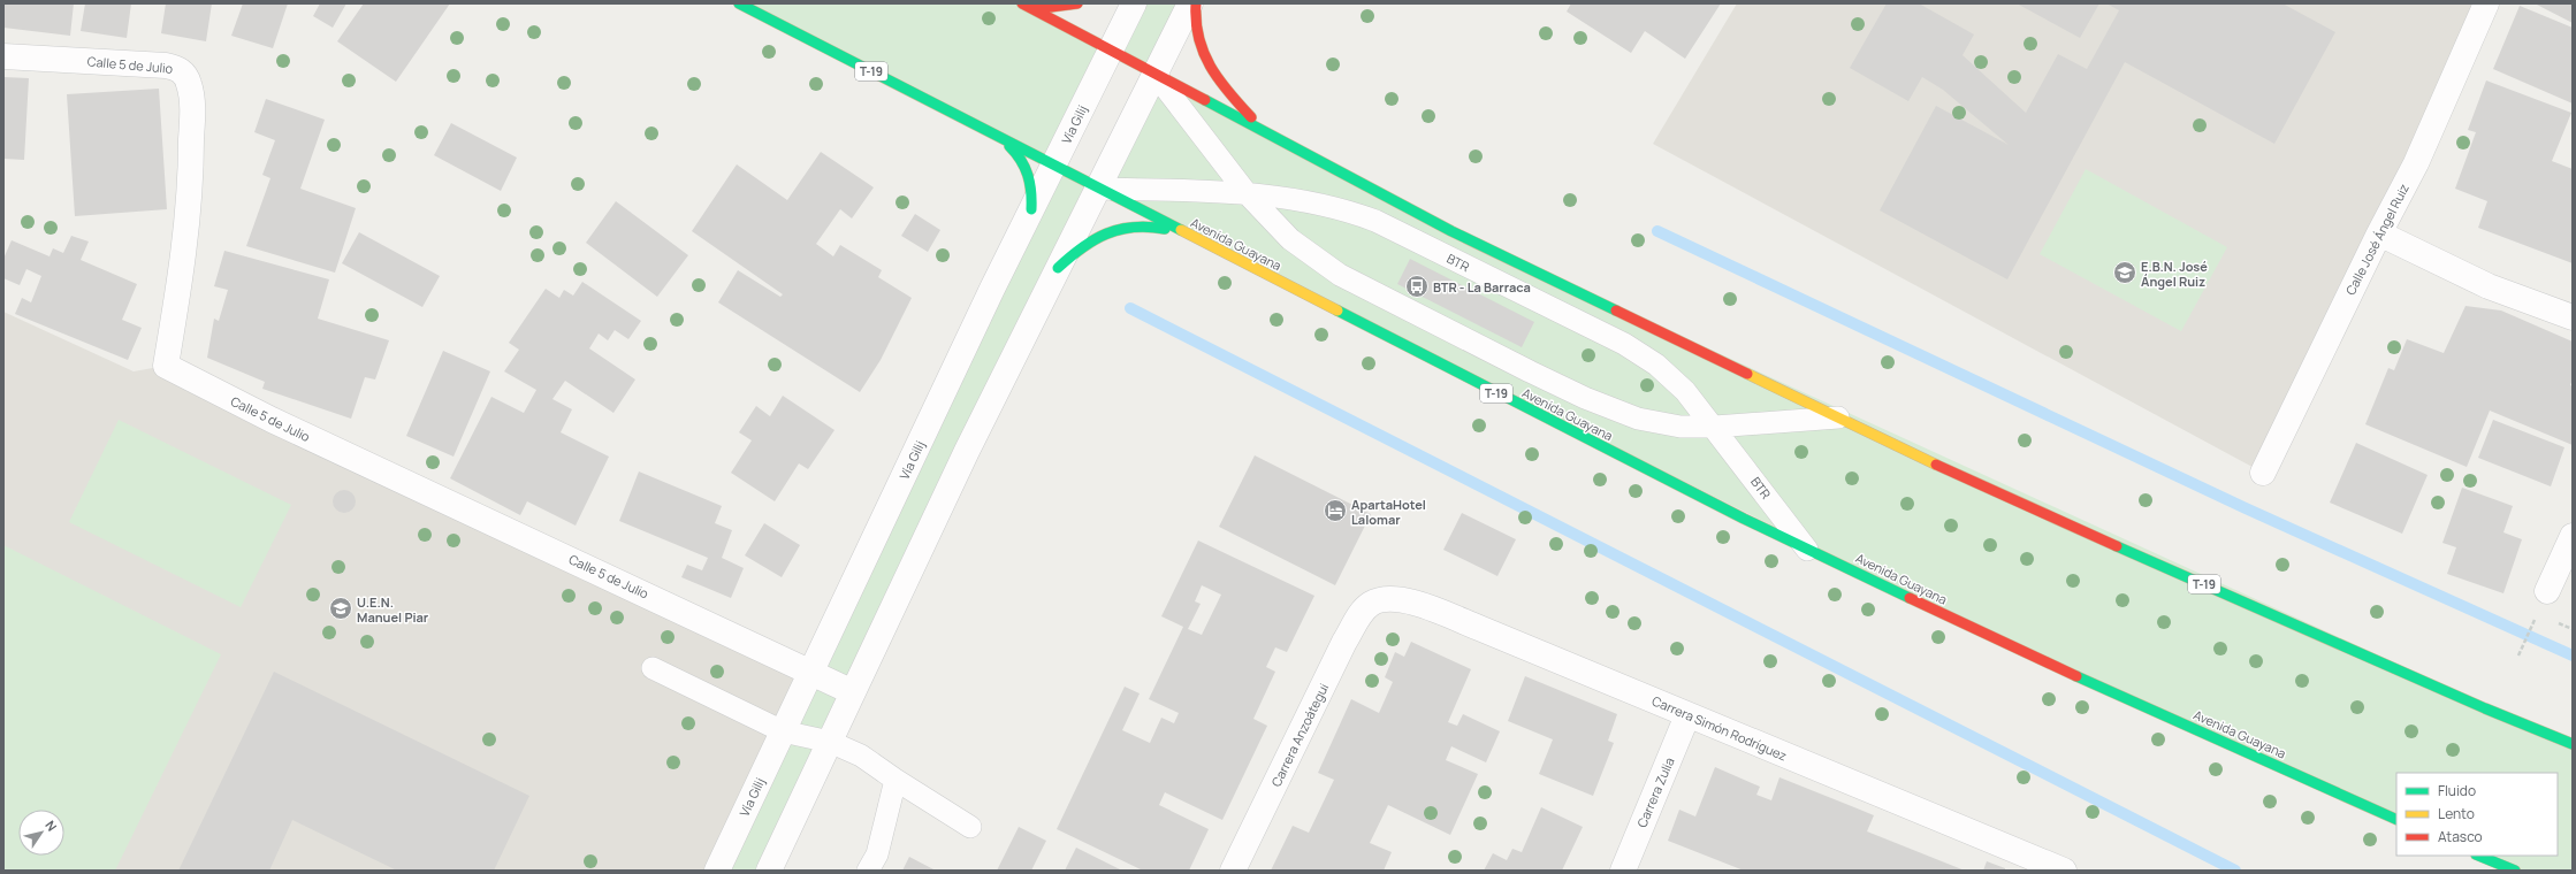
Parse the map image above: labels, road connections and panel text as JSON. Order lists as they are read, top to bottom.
{
  "streets": {
    "highway": ["T-19", "Avenida Guayana"],
    "street": [
      "Calle 5 de Julio",
      "Vía Gilij",
      "Calle José Ángel Ruiz",
      "Carrera Simón Rodríguez",
      "Carrera Anzoátegui",
      "Carrera Zulia"
    ],
    "lane": ["BTR"]
  },
  "crossings": [
    ["Calle 5 de Julio", "Vía Gilij"],
    ["T-19", "Vía Gilij"],
    ["T-19", "Avenida Guayana"],
    ["Vía Gilij", "Avenida Guayana"],
    ["Avenida Guayana", "BTR"],
    ["Carrera Simón Rodríguez", "Carrera Anzoátegui"],
    ["Carrera Simón Rodríguez", "Carrera Zulia"]
  ],
  "places": {
    "school or university": ["E.B.N. José Ángel Ruiz", "U.E.N. Manuel Piar"],
    "bus stop": ["BTR - La Barraca"],
    "hotel": ["ApartaHotel Lalomar"]
  },
  "legend": ["Fluido", "Lento", "Atasco"],
  "north": "top right"
}
